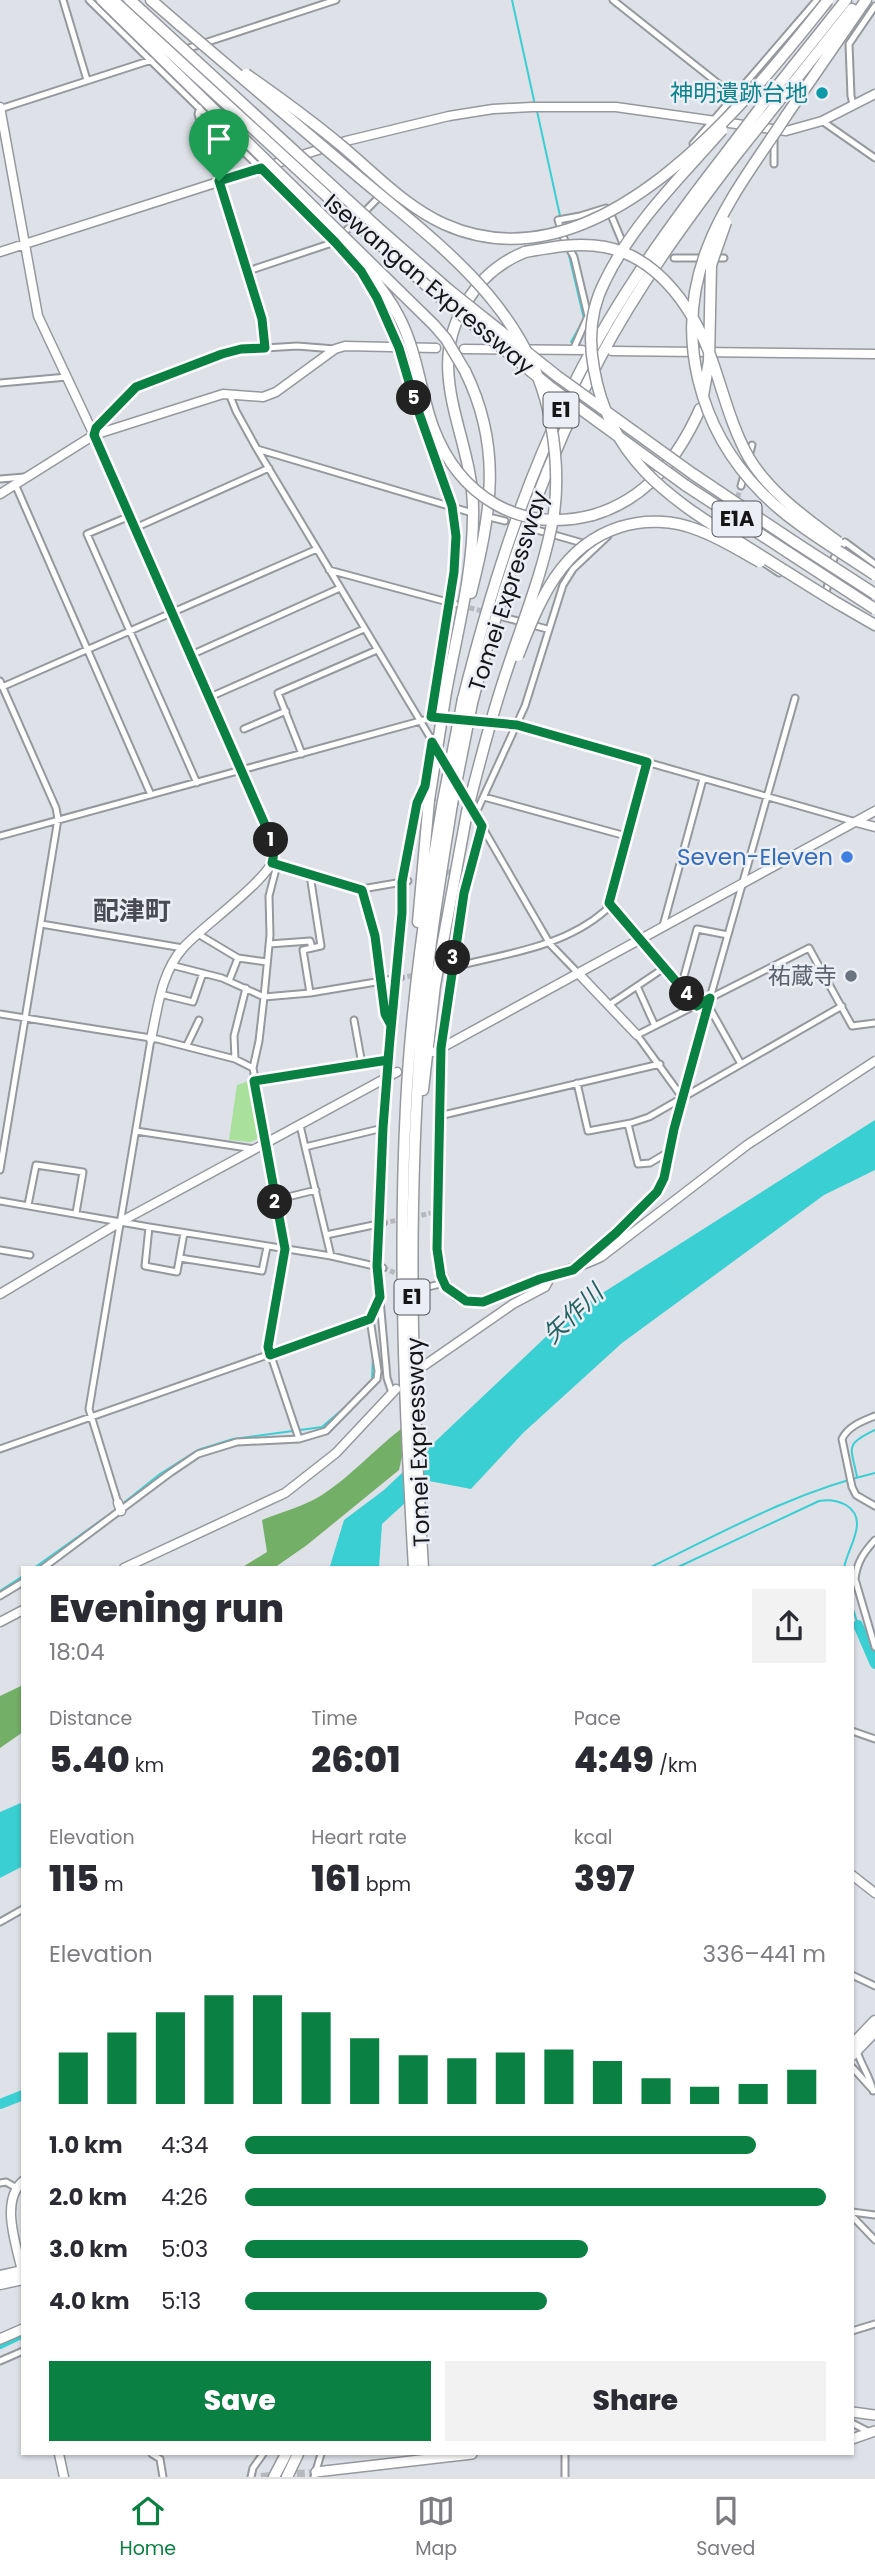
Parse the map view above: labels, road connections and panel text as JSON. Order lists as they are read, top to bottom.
{
  "streets": {
    "highway": [
      "Isewangan Expressway",
      "E1",
      "E1A",
      "Tomei Expressway"
    ]
  },
  "districts": ["配津町"],
  "water": ["矢作川"],
  "places": ["神明遺跡台地", "Seven-Eleven", "祐蔵寺"],
  "page": {
    "pins": [
      "5",
      "1",
      "3",
      "4",
      "2"
    ],
    "heading": ["Evening run", "18:04"],
    "stats": [
      ["Distance", "5.40 km"],
      ["Time", "26:01"],
      ["Pace", "4:49 /km"],
      ["Elevation", "115 m"],
      ["Heart rate", "161 bpm"],
      ["kcal", "397"]
    ],
    "chart": ["Elevation", "336–441 m"],
    "list": [
      {
        "name": "1.0 km",
        "note": "4:34"
      },
      {
        "name": "2.0 km",
        "note": "4:26"
      },
      {
        "name": "3.0 km",
        "note": "5:03"
      },
      {
        "name": "4.0 km",
        "note": "5:13"
      }
    ],
    "buttons": ["Save", "Share"],
    "tabs": ["Home", "Map", "Saved"]
  }
}
